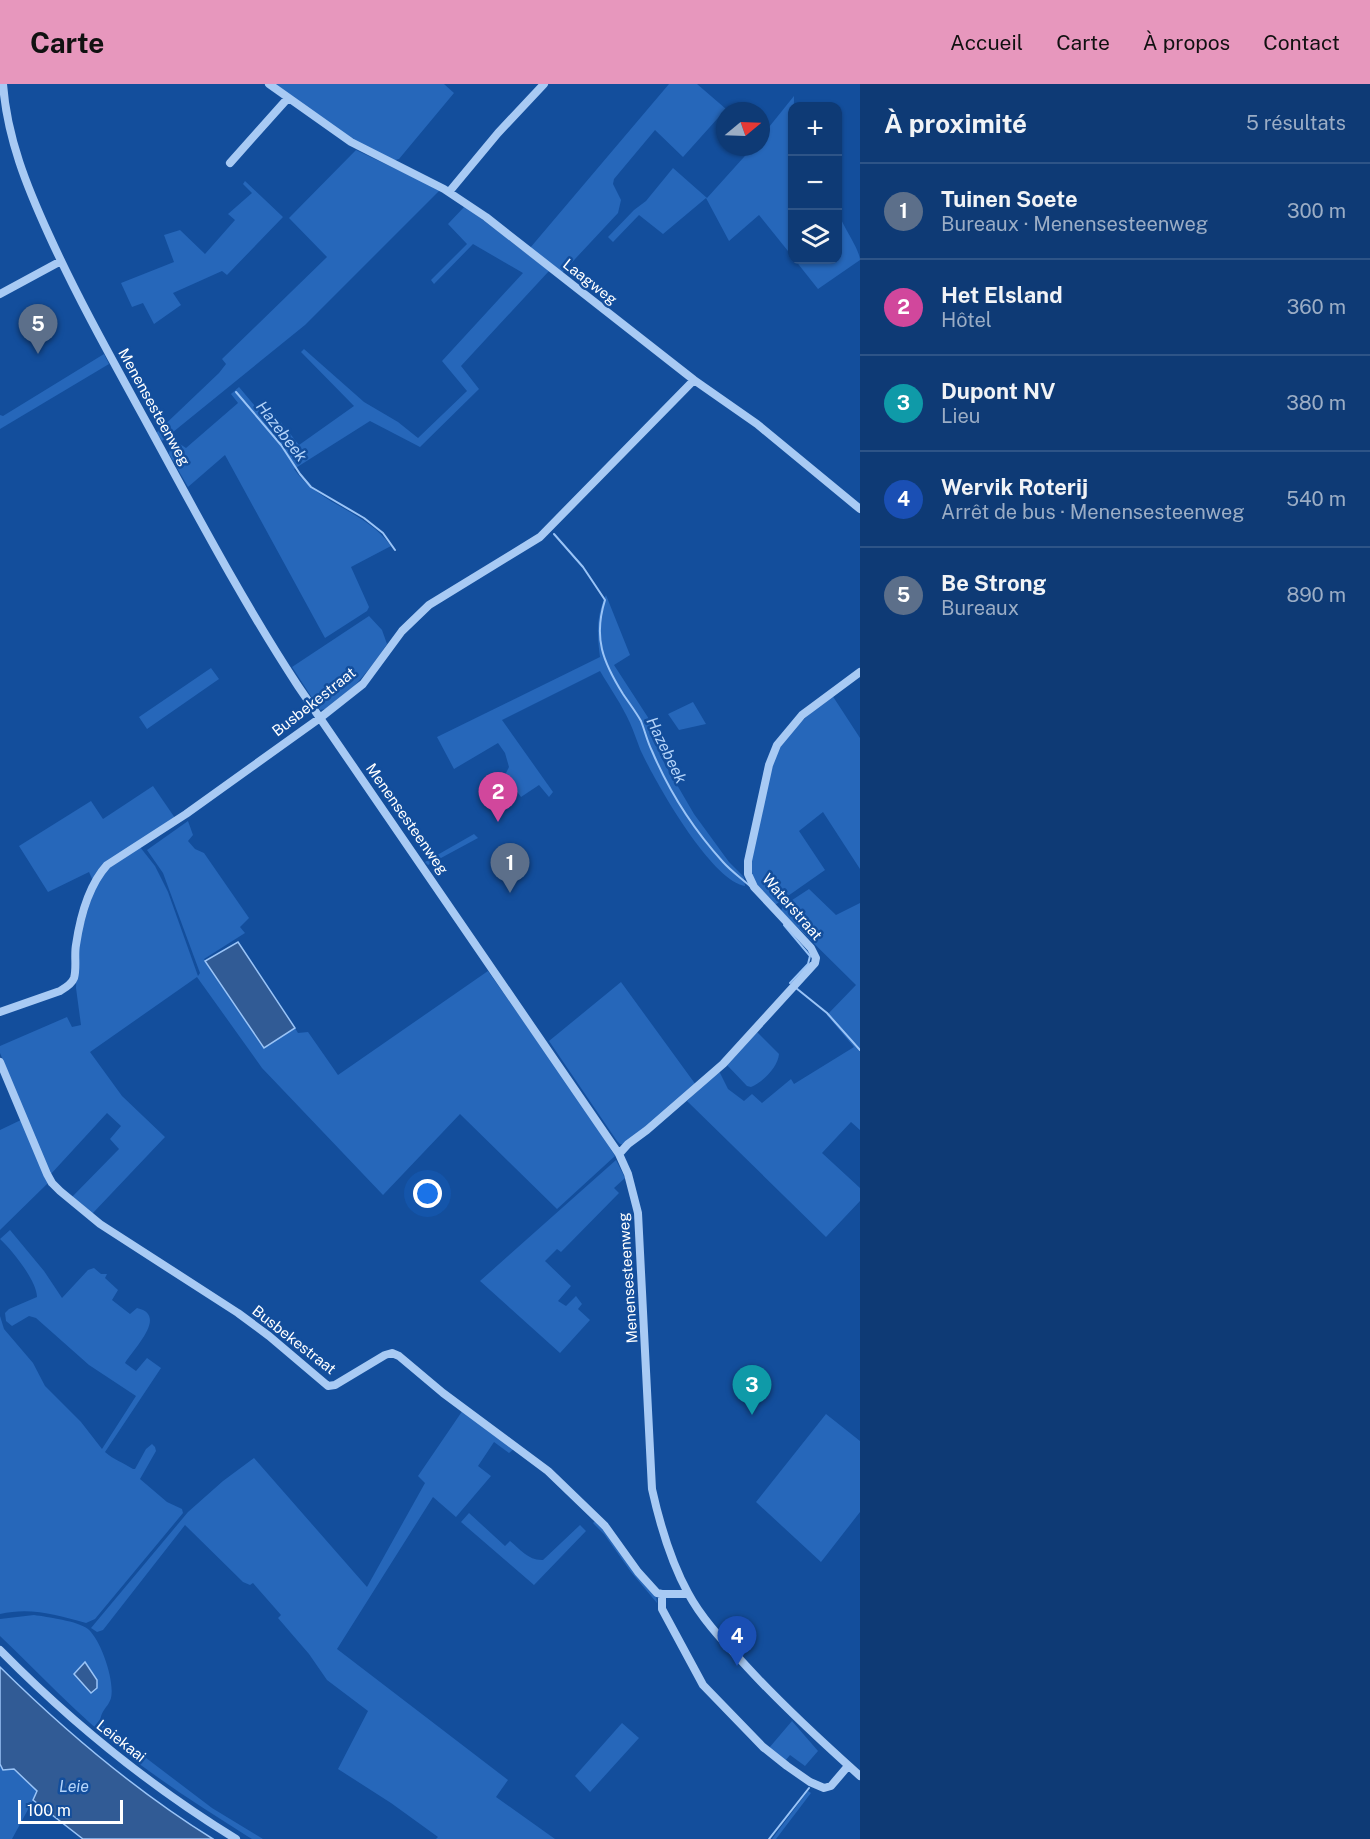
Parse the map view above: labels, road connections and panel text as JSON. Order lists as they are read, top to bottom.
{
  "streets": {
    "street": [
      "Laagweg",
      "Menensesteenweg",
      "Busbekestraat",
      "Waterstraat",
      "Leiekaai"
    ]
  },
  "crossings": [
    ["Laagweg", "Busbekestraat"],
    ["Menensesteenweg", "Busbekestraat"],
    ["Menensesteenweg", "Waterstraat"]
  ],
  "water": ["Hazebeek", "Leie"],
  "scale_bar": "100 m",
  "north": "right",
  "page": {
    "header": "Carte",
    "nav": [
      "Accueil",
      "Carte",
      "À propos",
      "Contact"
    ],
    "heading": ["À proximité", "5 résultats"],
    "map_buttons": ["+", "−"],
    "list": [
      {
        "mark": "1",
        "name": "Tuinen Soete",
        "note": "Bureaux · Menensesteenweg",
        "value": "300 m"
      },
      {
        "mark": "2",
        "name": "Het Elsland",
        "note": "Hôtel",
        "value": "360 m"
      },
      {
        "mark": "3",
        "name": "Dupont NV",
        "note": "Lieu",
        "value": "380 m"
      },
      {
        "mark": "4",
        "name": "Wervik Roterij",
        "note": "Arrêt de bus · Menensesteenweg",
        "value": "540 m"
      },
      {
        "mark": "5",
        "name": "Be Strong",
        "note": "Bureaux",
        "value": "890 m"
      }
    ],
    "pins": [
      "5",
      "2",
      "1",
      "3",
      "4"
    ],
    "scale": "100 m"
  }
}
